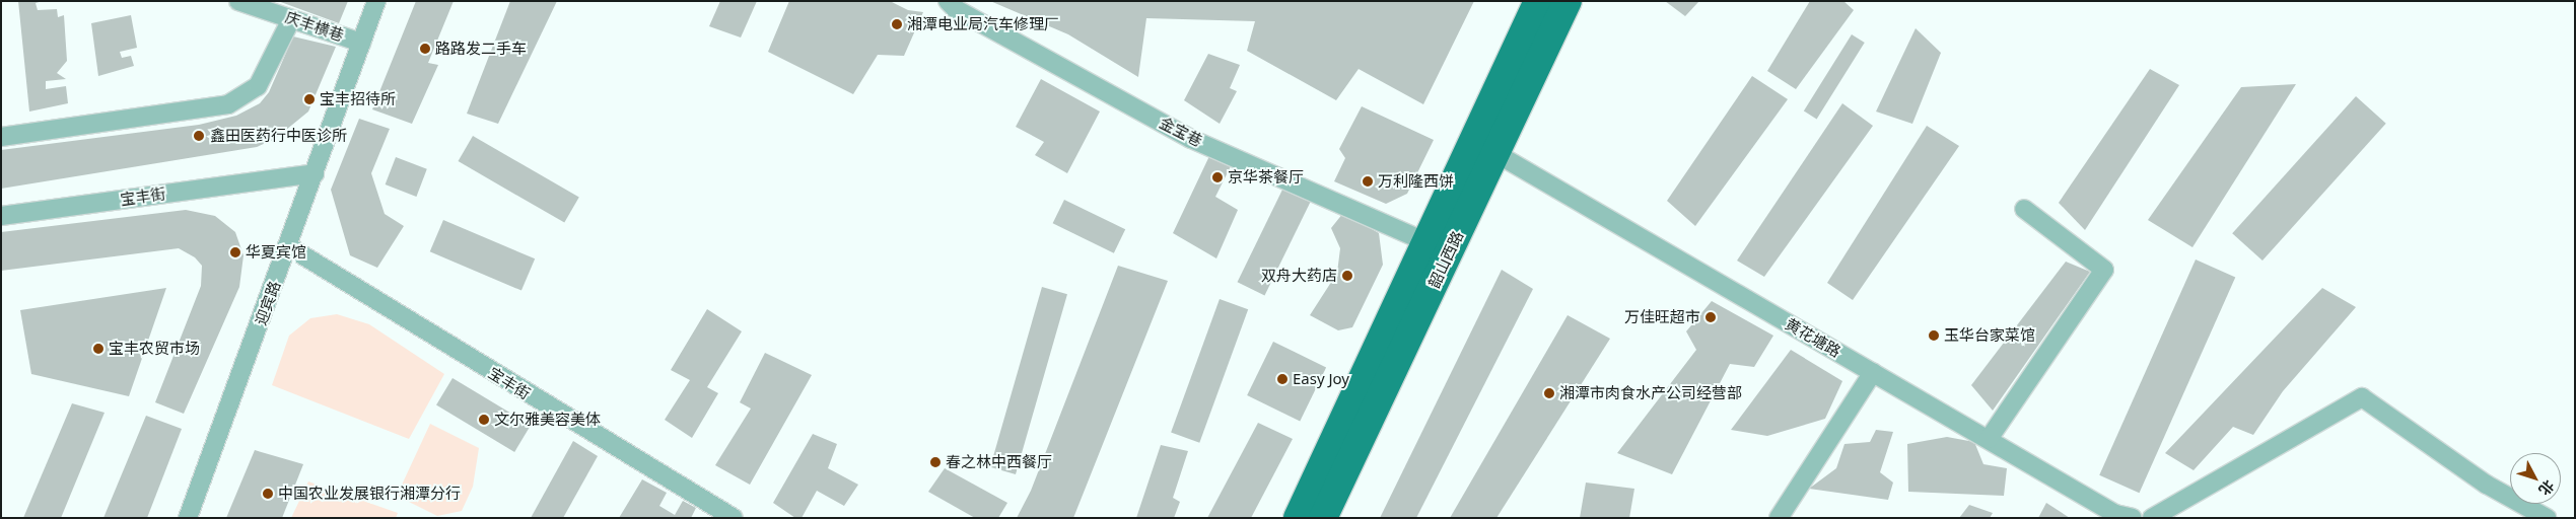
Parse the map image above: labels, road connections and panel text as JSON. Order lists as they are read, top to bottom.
{
  "streets": {
    "main road": ["韶山西路"],
    "street": [
      "庆丰横巷",
      "金宝巷",
      "宝丰街",
      "迎宾路",
      "黄花塘路"
    ]
  },
  "crossings": [
    ["庆丰横巷", "迎宾路"],
    ["金宝巷", "韶山西路"],
    ["宝丰街", "迎宾路"],
    ["韶山西路", "黄花塘路"]
  ],
  "places": [
    "湘潭电业局汽车修理厂",
    "路路发二手车",
    "宝丰招待所",
    "鑫田医药行中医诊所",
    "京华茶餐厅",
    "万利隆西饼",
    "华夏宾馆",
    "双舟大药店",
    "万佳旺超市",
    "玉华台家菜馆",
    "宝丰农贸市场",
    "Easy Joy",
    "湘潭市肉食水产公司经营部",
    "文尔雅美容美体",
    "春之林中西餐厅",
    "中国农业发展银行湘潭分行"
  ],
  "north": "bottom right"
}
